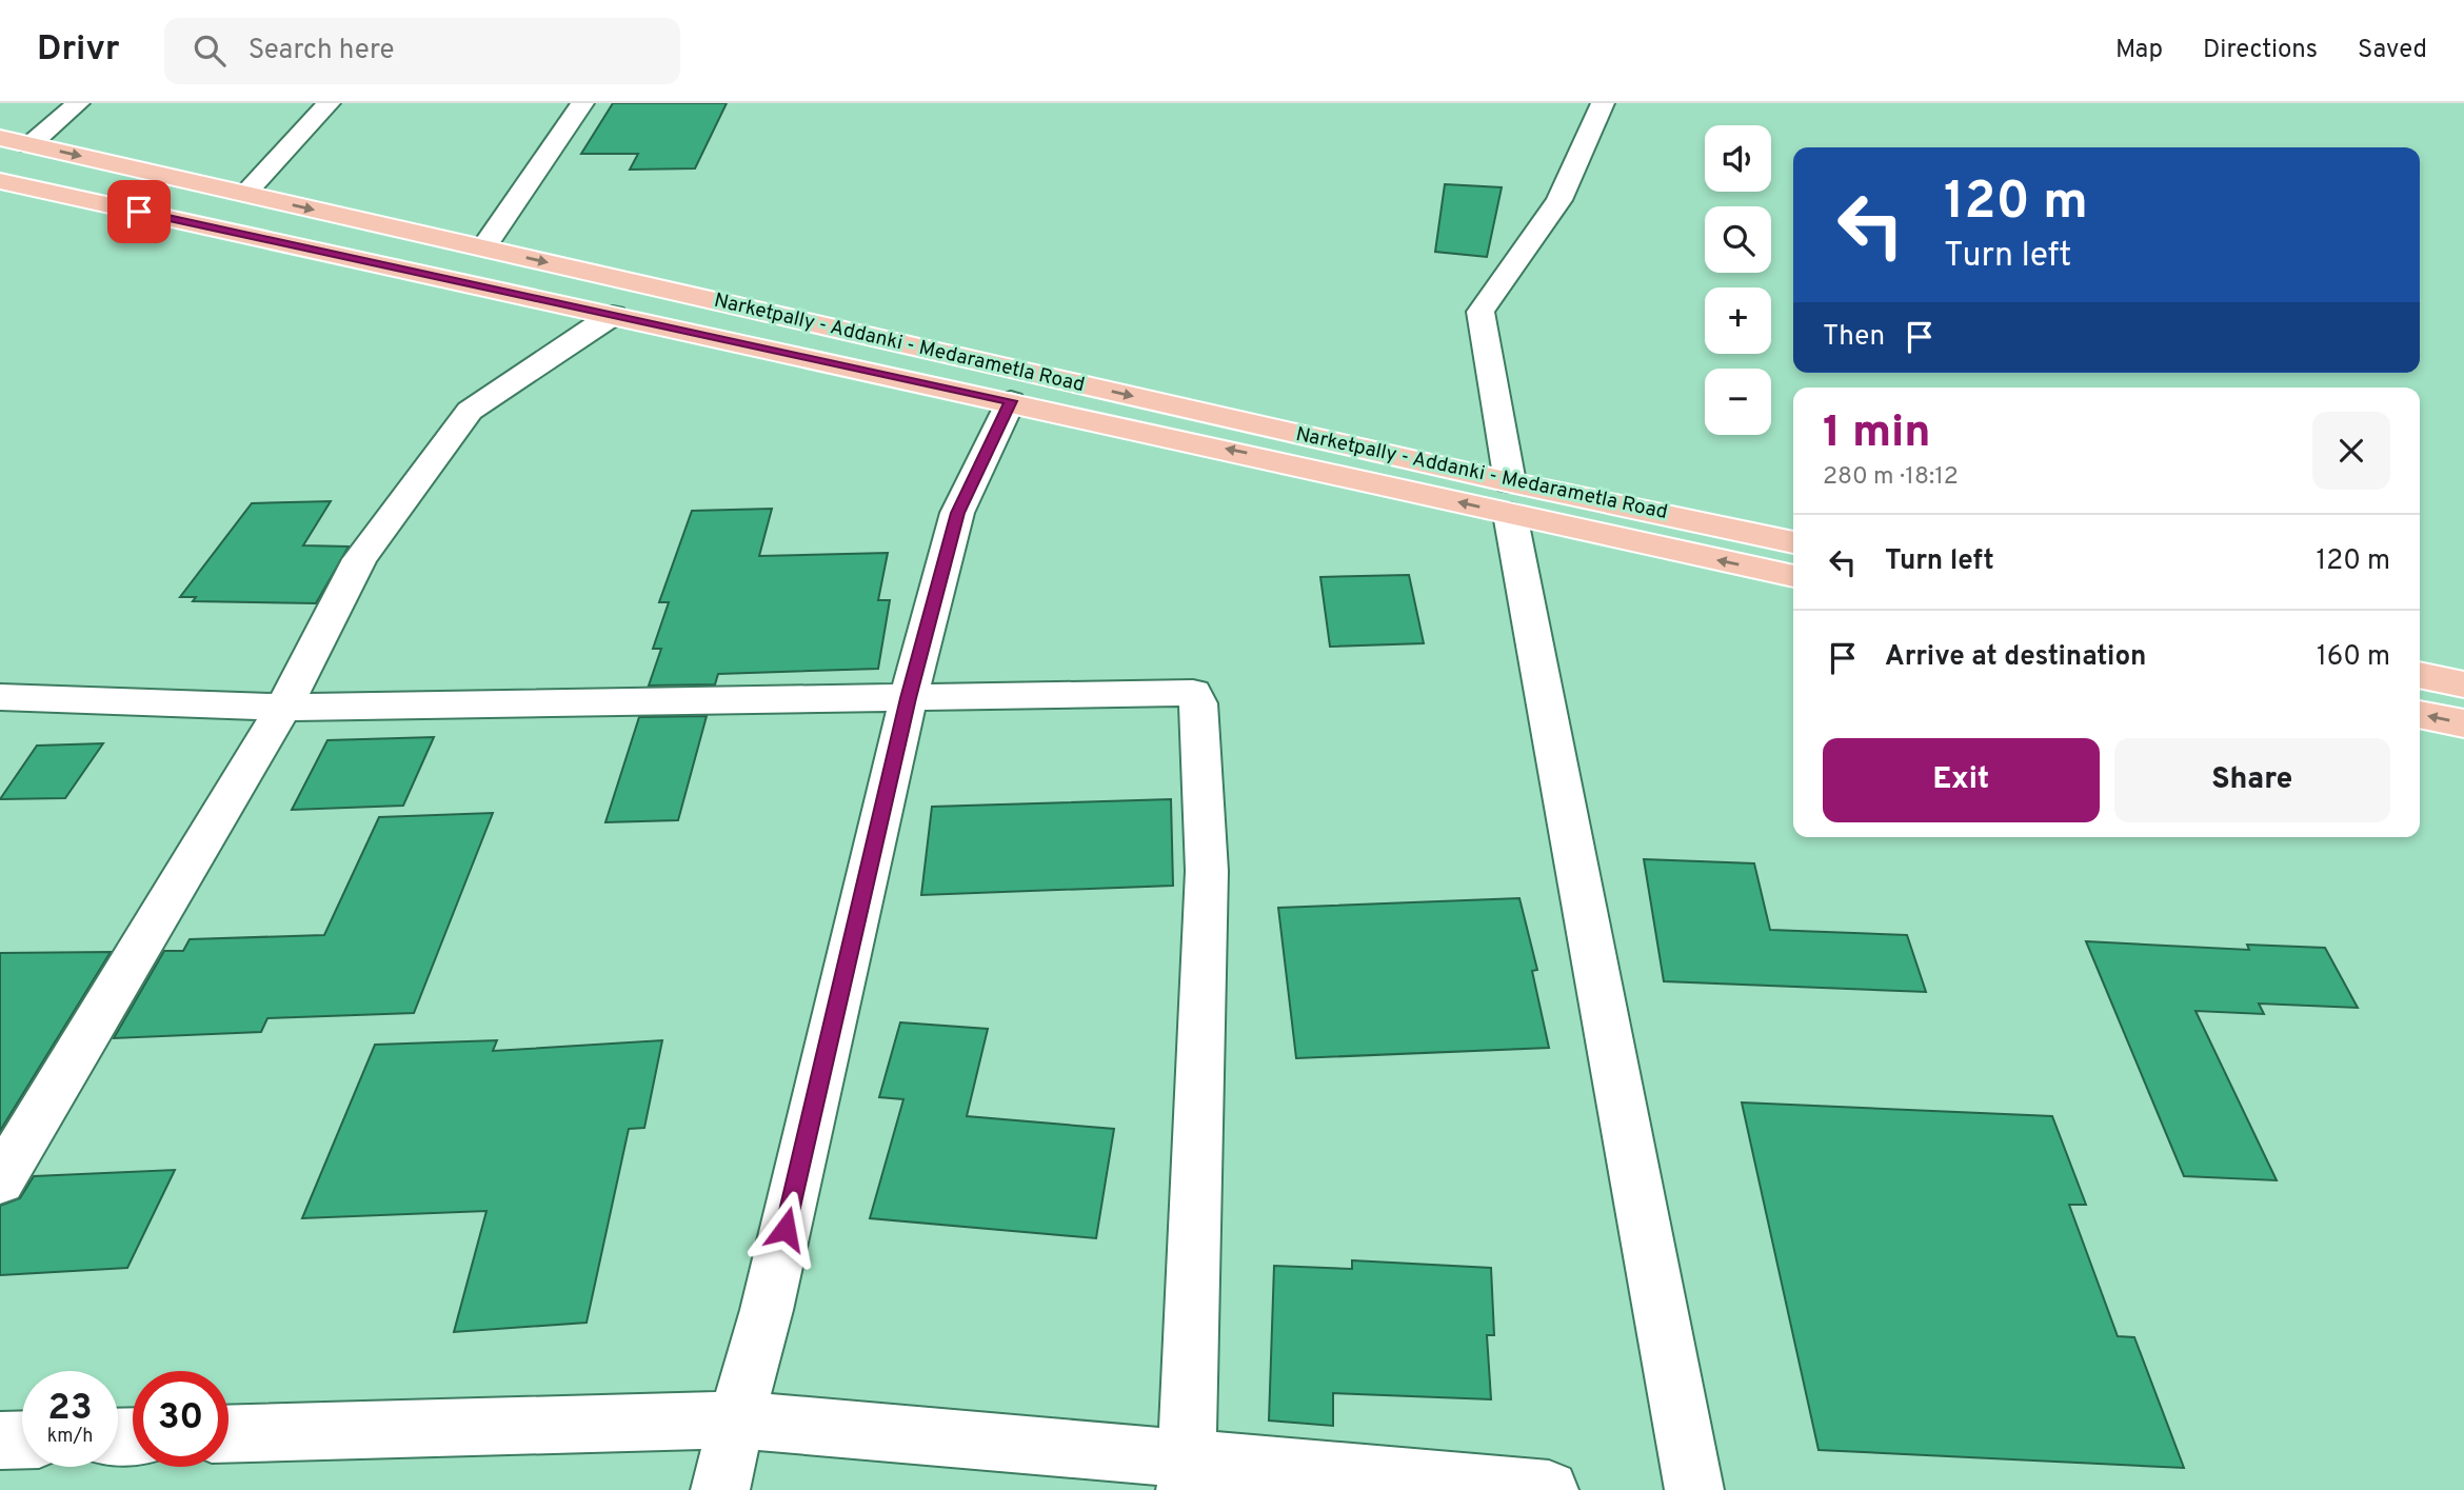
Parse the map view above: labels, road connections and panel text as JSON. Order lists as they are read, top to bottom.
{
  "streets": {
    "highway": ["Narketpally - Addanki - Medarametla Road"]
  },
  "page": {
    "header": "Drivr",
    "search": "Search here",
    "nav": ["Map", "Directions", "Saved"],
    "map_buttons": ["+", "−"],
    "turn": ["120 m", "Turn left"],
    "then": "Then",
    "heading": ["1 min", "280 m · 18:12"],
    "list": [
      {
        "name": "Turn left",
        "value": "120 m"
      },
      {
        "name": "Arrive at destination",
        "value": "160 m"
      }
    ],
    "buttons": ["Exit", "Share"],
    "speed": "23 km/h",
    "limit": "30"
  }
}
